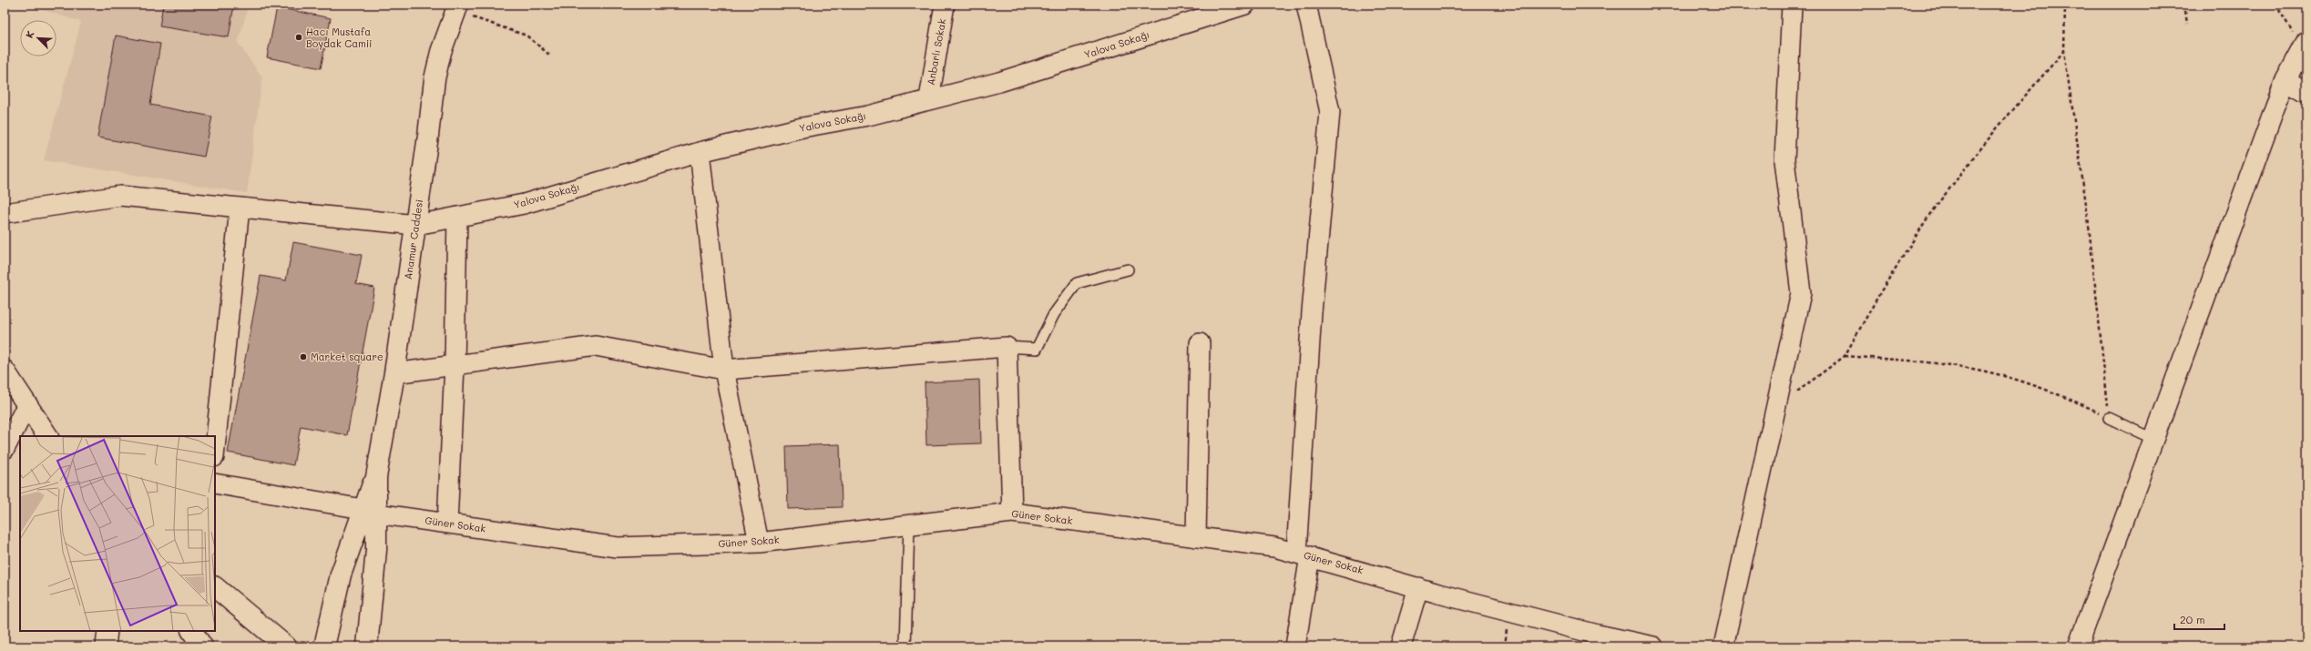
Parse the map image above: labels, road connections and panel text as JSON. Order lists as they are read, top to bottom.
{
  "streets": {
    "street": [
      "Yalova Sokağı",
      "Anbarlı Sokak",
      "Anamur Caddesi",
      "Güner Sokak"
    ]
  },
  "crossings": [
    ["Yalova Sokağı", "Anbarlı Sokak"],
    ["Yalova Sokağı", "Anamur Caddesi"],
    ["Anamur Caddesi", "Güner Sokak"]
  ],
  "places": ["Hacı Mustafa Boydak Camii", "Market square"],
  "scale_bar": "20 m",
  "north": "top left"
}
